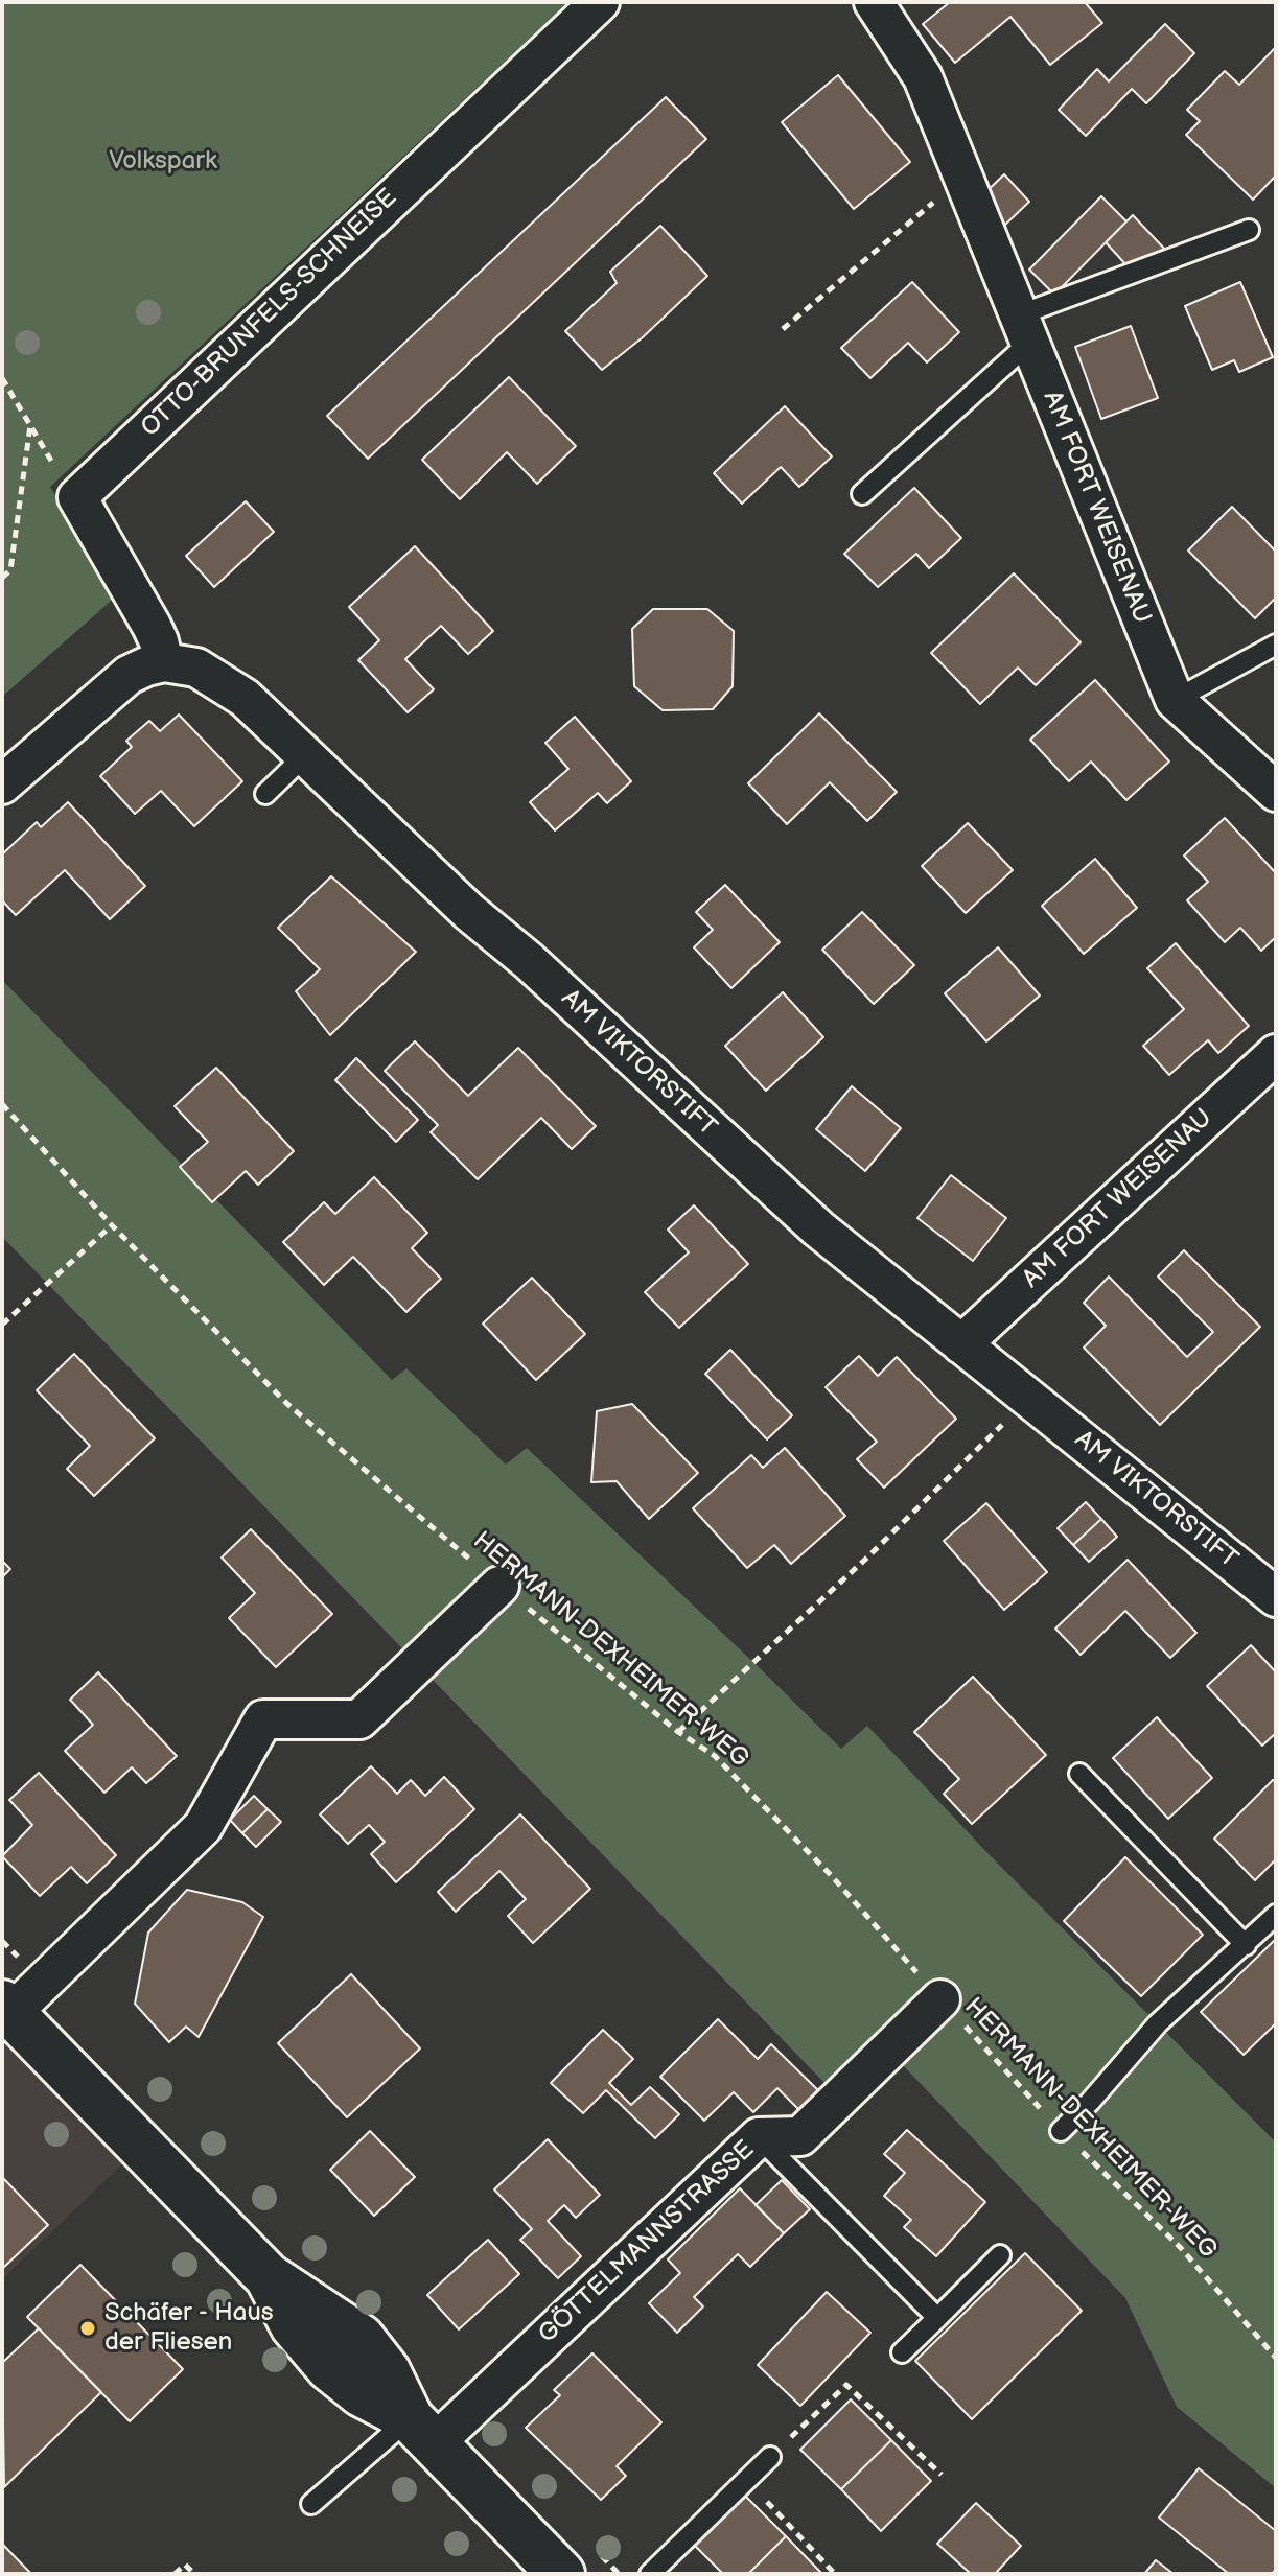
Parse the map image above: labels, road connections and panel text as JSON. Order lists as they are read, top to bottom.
{
  "streets": {
    "street": [
      "OTTO-BRUNFELS-SCHNEISE",
      "AM FORT WEISENAU",
      "AM VIKTORSTIFT",
      "GÖTTELMANNSTRASSE"
    ],
    "path": ["HERMANN-DEXHEIMER-WEG"]
  },
  "crossings": [
    ["AM FORT WEISENAU", "AM VIKTORSTIFT"],
    ["HERMANN-DEXHEIMER-WEG", "GÖTTELMANNSTRASSE"]
  ],
  "parks": ["Volkspark"],
  "places": ["Schäfer - Haus der Fliesen"]
}
